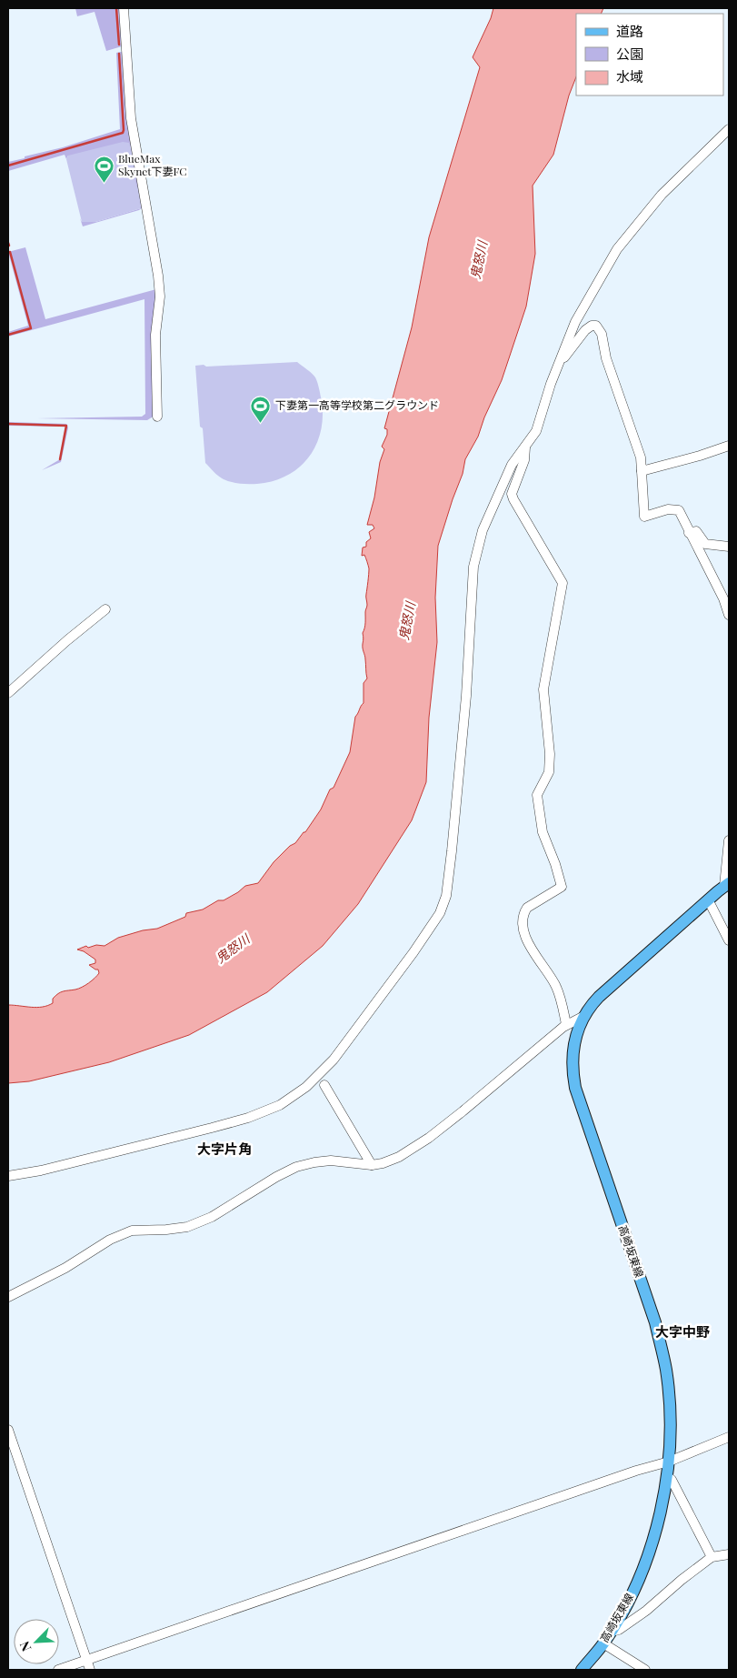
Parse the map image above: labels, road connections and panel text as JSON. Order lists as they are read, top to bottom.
{
  "streets": {
    "main road": ["高崎坂東線"]
  },
  "districts": ["大字片角", "大字中野"],
  "water": ["鬼怒川"],
  "places": {
    "sports": ["BlueMax Skynet下妻FC", "下妻第一高等学校第二グラウンド"]
  },
  "legend": ["道路", "公園", "水域"],
  "north": "bottom left"
}
